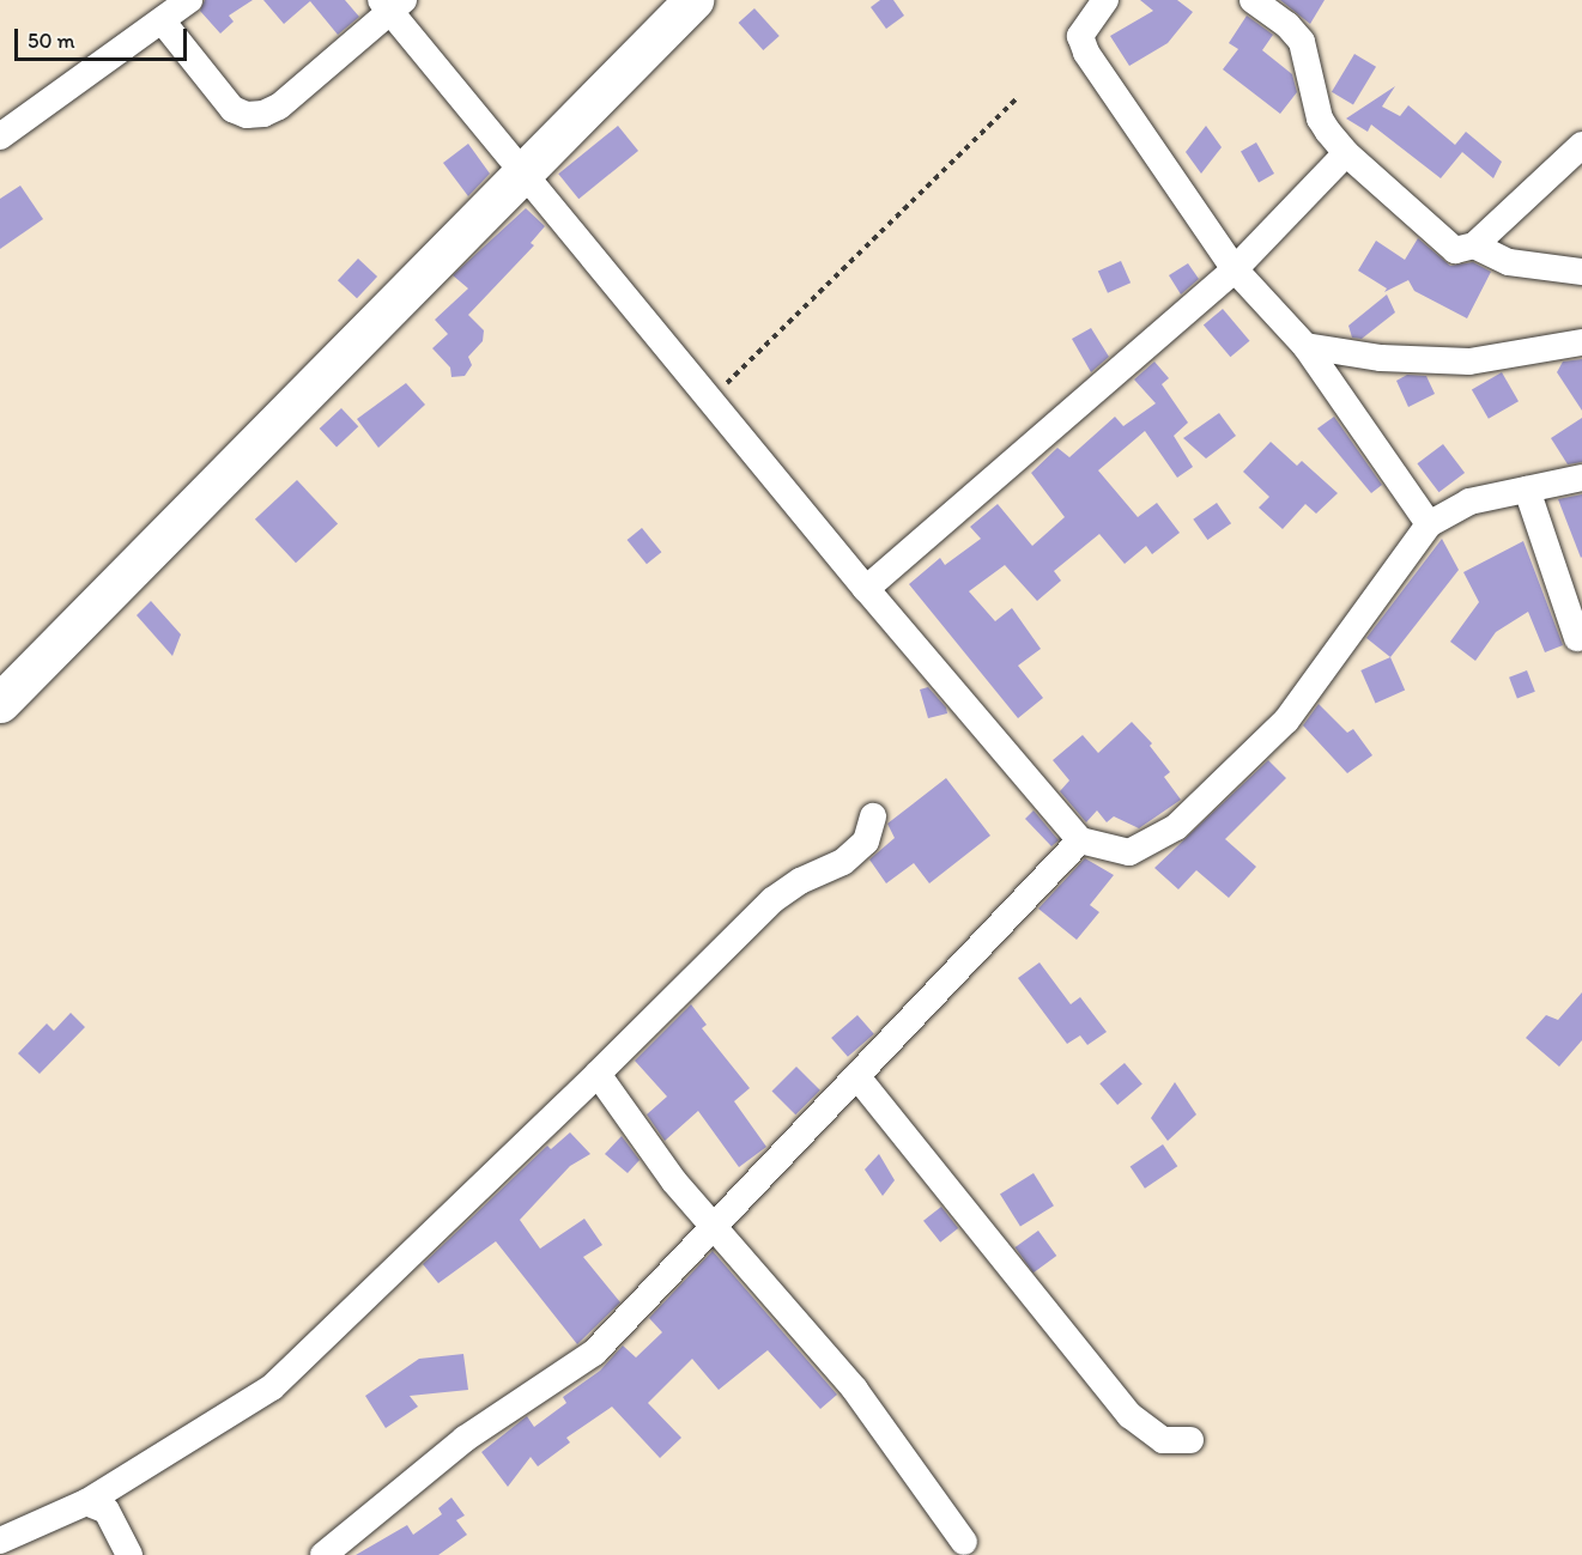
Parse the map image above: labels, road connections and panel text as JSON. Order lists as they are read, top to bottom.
{
  "scale_bar": "50 m"
}
